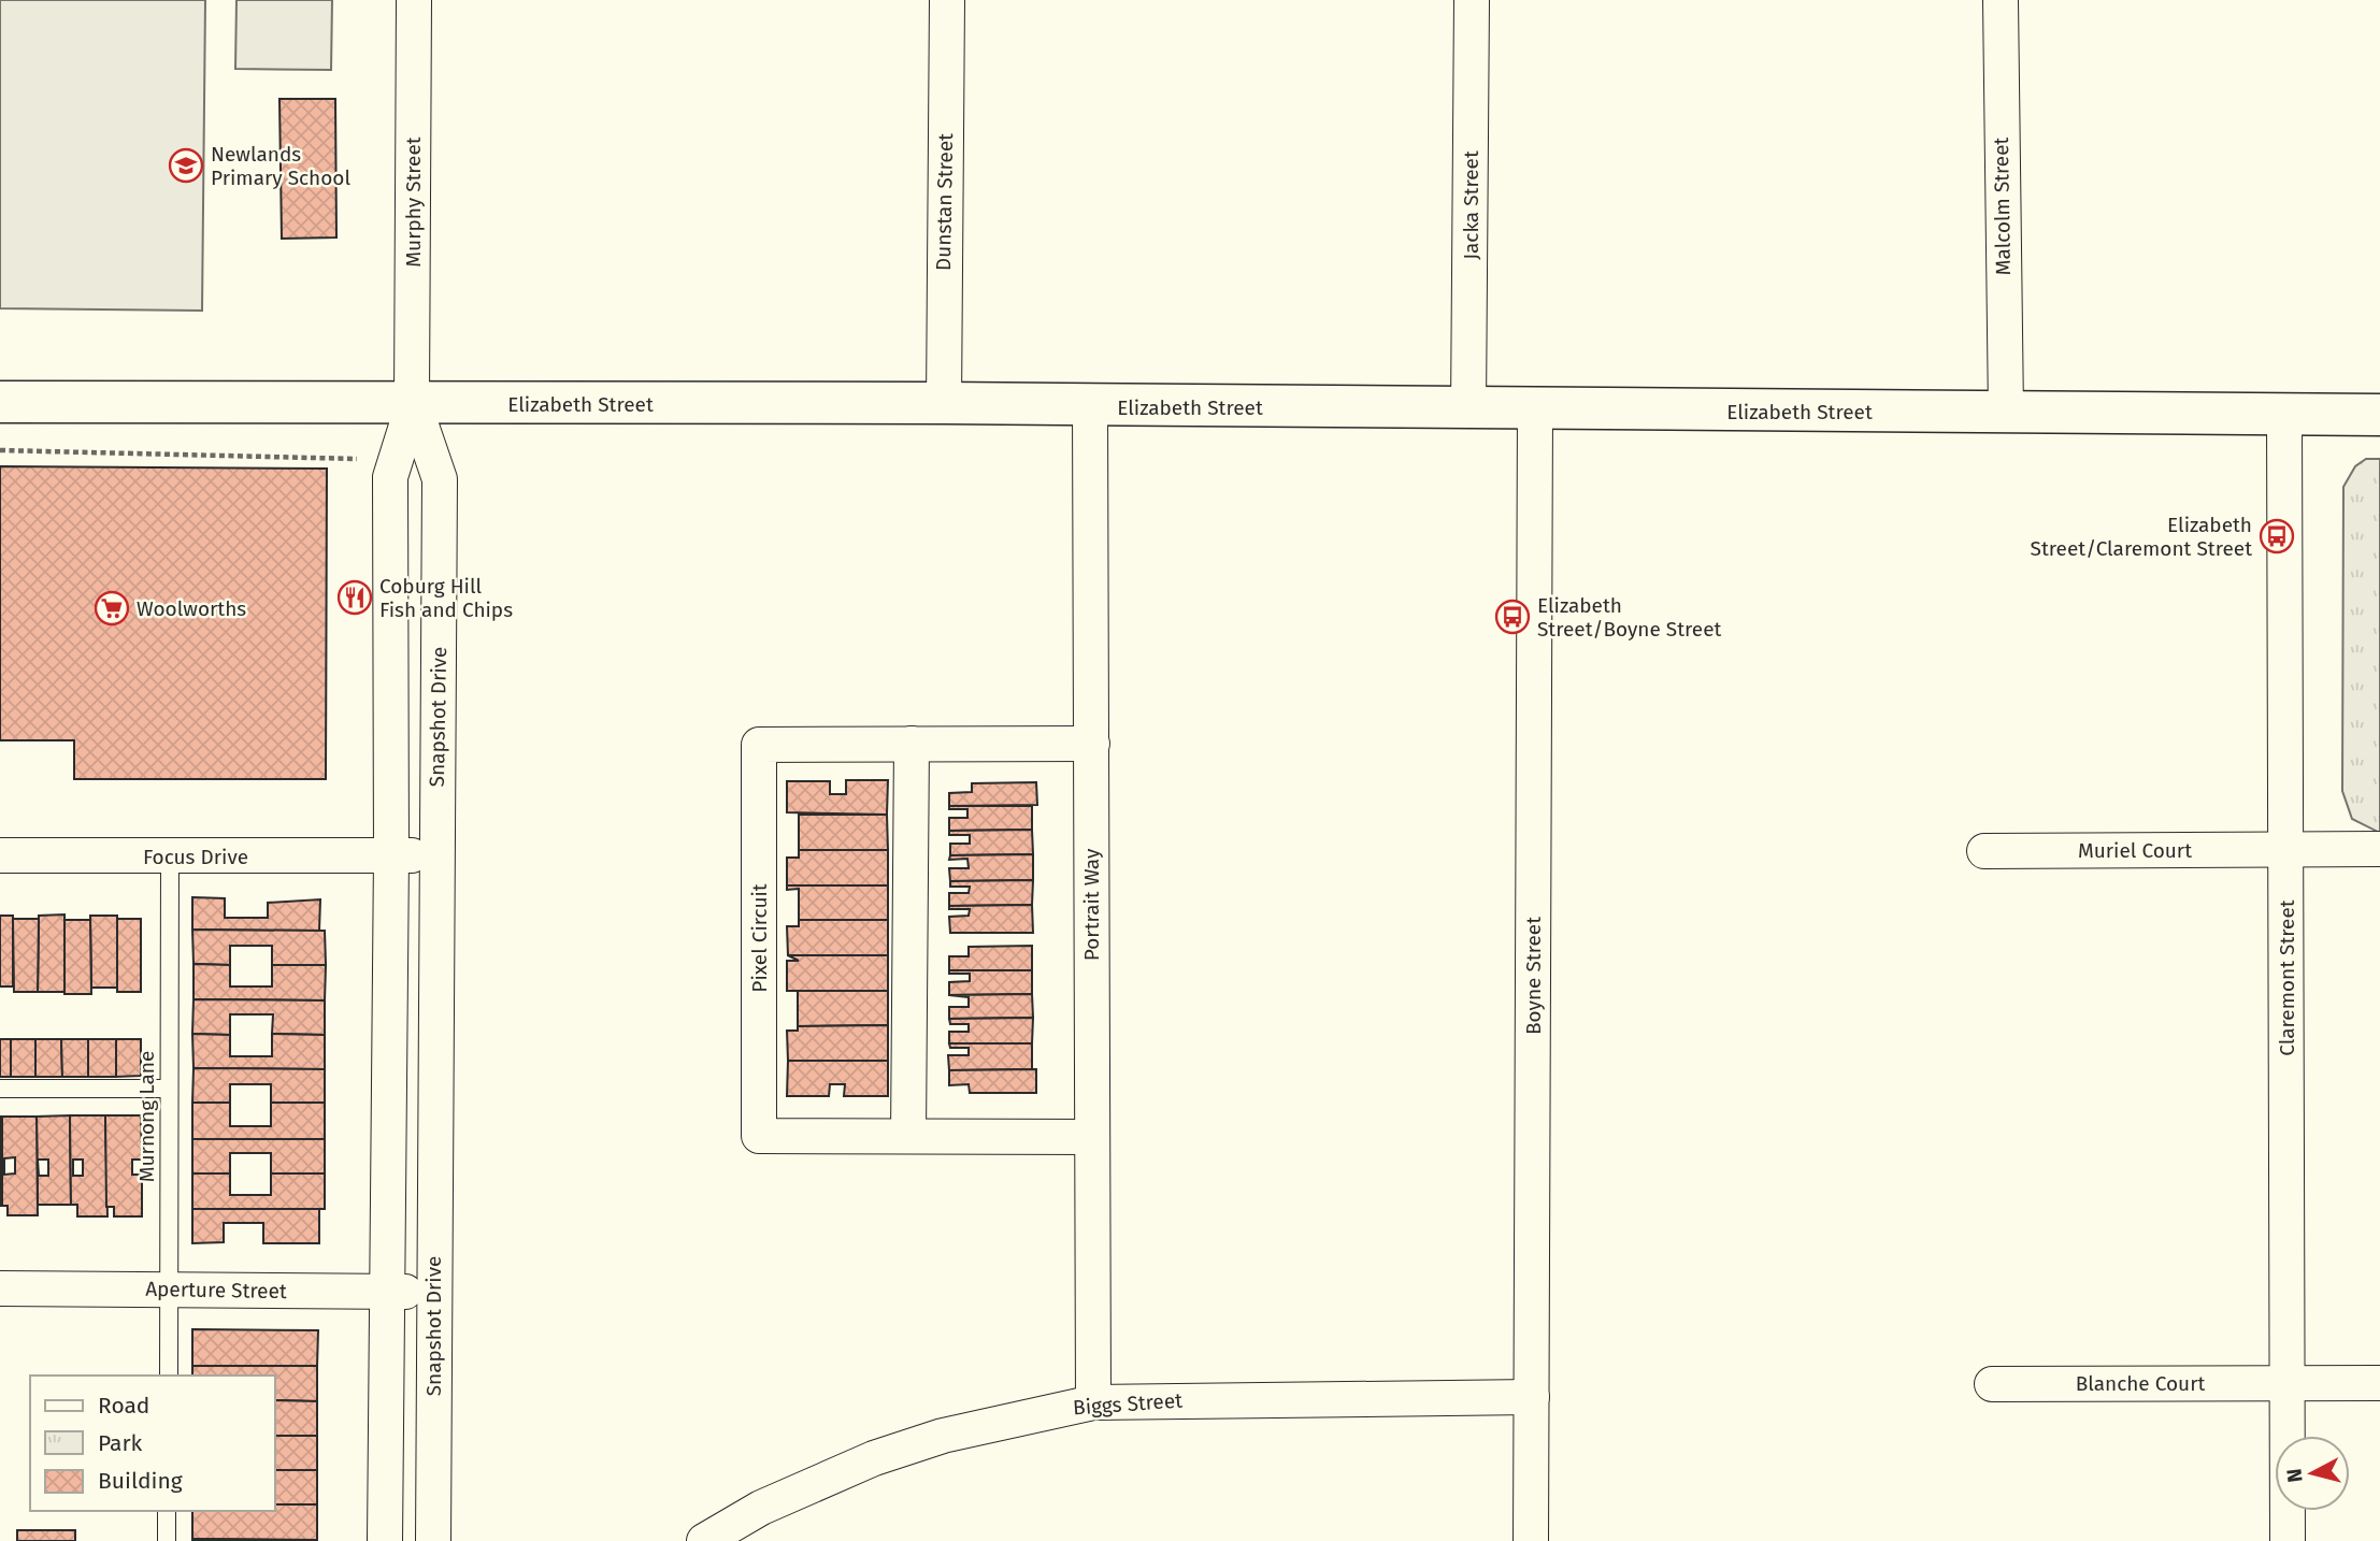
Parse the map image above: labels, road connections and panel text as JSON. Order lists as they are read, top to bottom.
{
  "streets": {
    "street": [
      "Murphy Street",
      "Dunstan Street",
      "Jacka Street",
      "Malcolm Street",
      "Elizabeth Street",
      "Snapshot Drive",
      "Muriel Court",
      "Focus Drive",
      "Portrait Way",
      "Pixel Circuit",
      "Boyne Street",
      "Claremont Street",
      "Aperture Street",
      "Blanche Court",
      "Biggs Street"
    ],
    "lane": ["Murnong Lane"]
  },
  "crossings": [
    ["Murphy Street", "Elizabeth Street"],
    ["Murphy Street", "Snapshot Drive"],
    ["Dunstan Street", "Elizabeth Street"],
    ["Jacka Street", "Elizabeth Street"],
    ["Malcolm Street", "Elizabeth Street"],
    ["Elizabeth Street", "Snapshot Drive"],
    ["Elizabeth Street", "Portrait Way"],
    ["Elizabeth Street", "Boyne Street"],
    ["Elizabeth Street", "Claremont Street"],
    ["Snapshot Drive", "Focus Drive"],
    ["Snapshot Drive", "Aperture Street"],
    ["Muriel Court", "Claremont Street"],
    ["Focus Drive", "Murnong Lane"],
    ["Portrait Way", "Pixel Circuit"],
    ["Portrait Way", "Biggs Street"],
    ["Boyne Street", "Biggs Street"],
    ["Claremont Street", "Blanche Court"],
    ["Murnong Lane", "Aperture Street"]
  ],
  "places": {
    "school or university": ["Newlands Primary School"],
    "bus stop": ["Elizabeth Street/Claremont Street", "Elizabeth Street/Boyne Street"],
    "restaurant": ["Coburg Hill Fish and Chips"],
    "supermarket": ["Woolworths"]
  },
  "legend": ["Road", "Park", "Building"],
  "north": "left"
}
